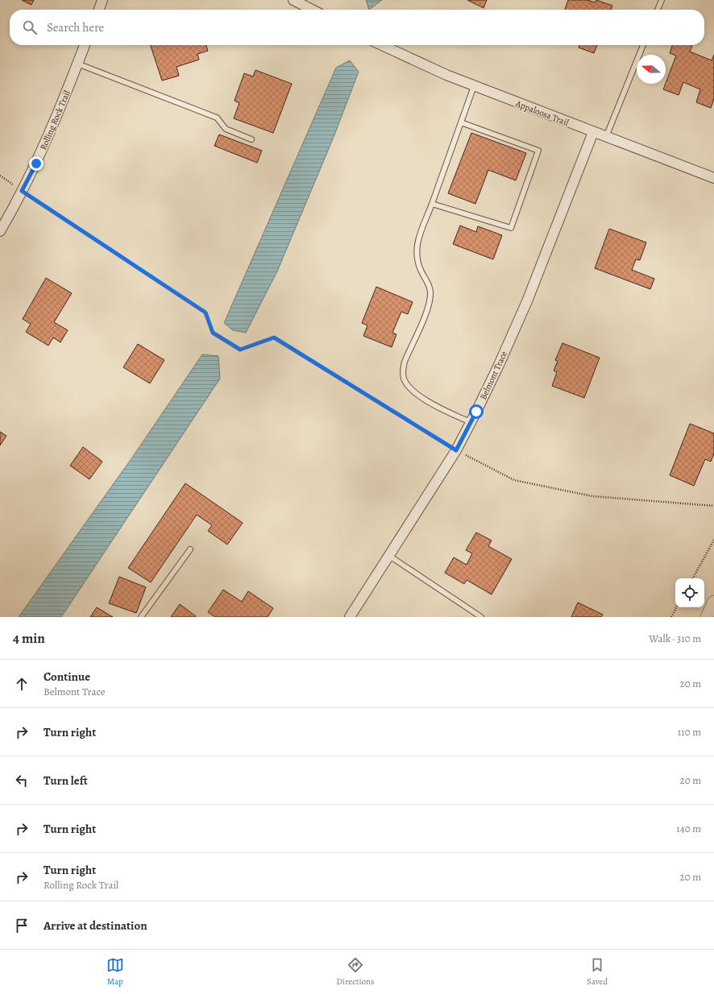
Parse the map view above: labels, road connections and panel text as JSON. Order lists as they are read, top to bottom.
{
  "streets": {
    "street": ["Appaloosa Trail", "Rolling Rock Trail", "Belmont Trace"]
  },
  "crossings": [
    ["Appaloosa Trail", "Belmont Trace"]
  ],
  "north": "left",
  "page": {
    "search": "Search here",
    "heading": ["4 min", "Walk · 310 m"],
    "list": [
      ["Continue", "Belmont Trace", "20 m"],
      ["Turn right", "110 m"],
      ["Turn left", "20 m"],
      ["Turn right", "140 m"],
      ["Turn right", "Rolling Rock Trail", "20 m"],
      "Arrive at destination"
    ],
    "nav": ["Map", "Directions", "Saved"]
  }
}
